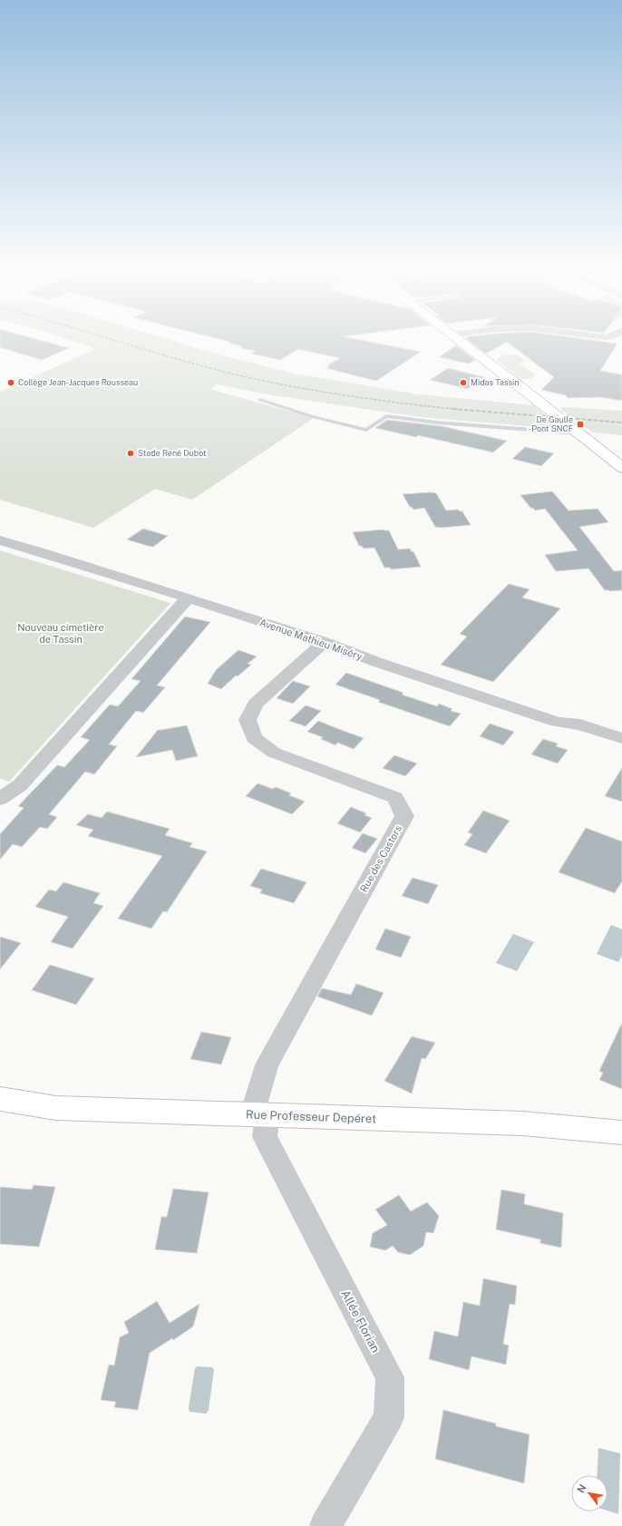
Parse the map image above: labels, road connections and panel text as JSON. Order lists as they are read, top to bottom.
{
  "streets": {
    "main road": ["Rue Professeur Depéret"],
    "street": ["Avenue Mathieu Miséry", "Rue des Castors", "Allée Florian"]
  },
  "crossings": [
    ["Avenue Mathieu Miséry", "Rue des Castors"],
    ["Rue des Castors", "Rue Professeur Depéret"],
    ["Rue des Castors", "Allée Florian"],
    ["Rue Professeur Depéret", "Allée Florian"]
  ],
  "parks": ["Nouveau cimetière de Tassin"],
  "places": {
    "other": ["Collège Jean-Jacques Rousseau", "Midas Tassin", "Stade René Dubot"],
    "transit": ["De Gaulle - Pont SNCF"]
  },
  "north": "top left"
}
